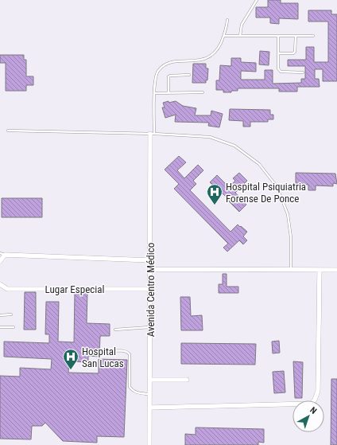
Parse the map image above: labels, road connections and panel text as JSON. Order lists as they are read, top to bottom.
{
  "streets": {
    "street": ["Lugar Especial", "Avenida Centro Médico"]
  },
  "crossings": [
    ["Lugar Especial", "Avenida Centro Médico"]
  ],
  "places": {
    "hospital": ["Hospital Psiquiatria Forense De Ponce", "Hospital San Lucas"]
  },
  "north": "top right"
}
